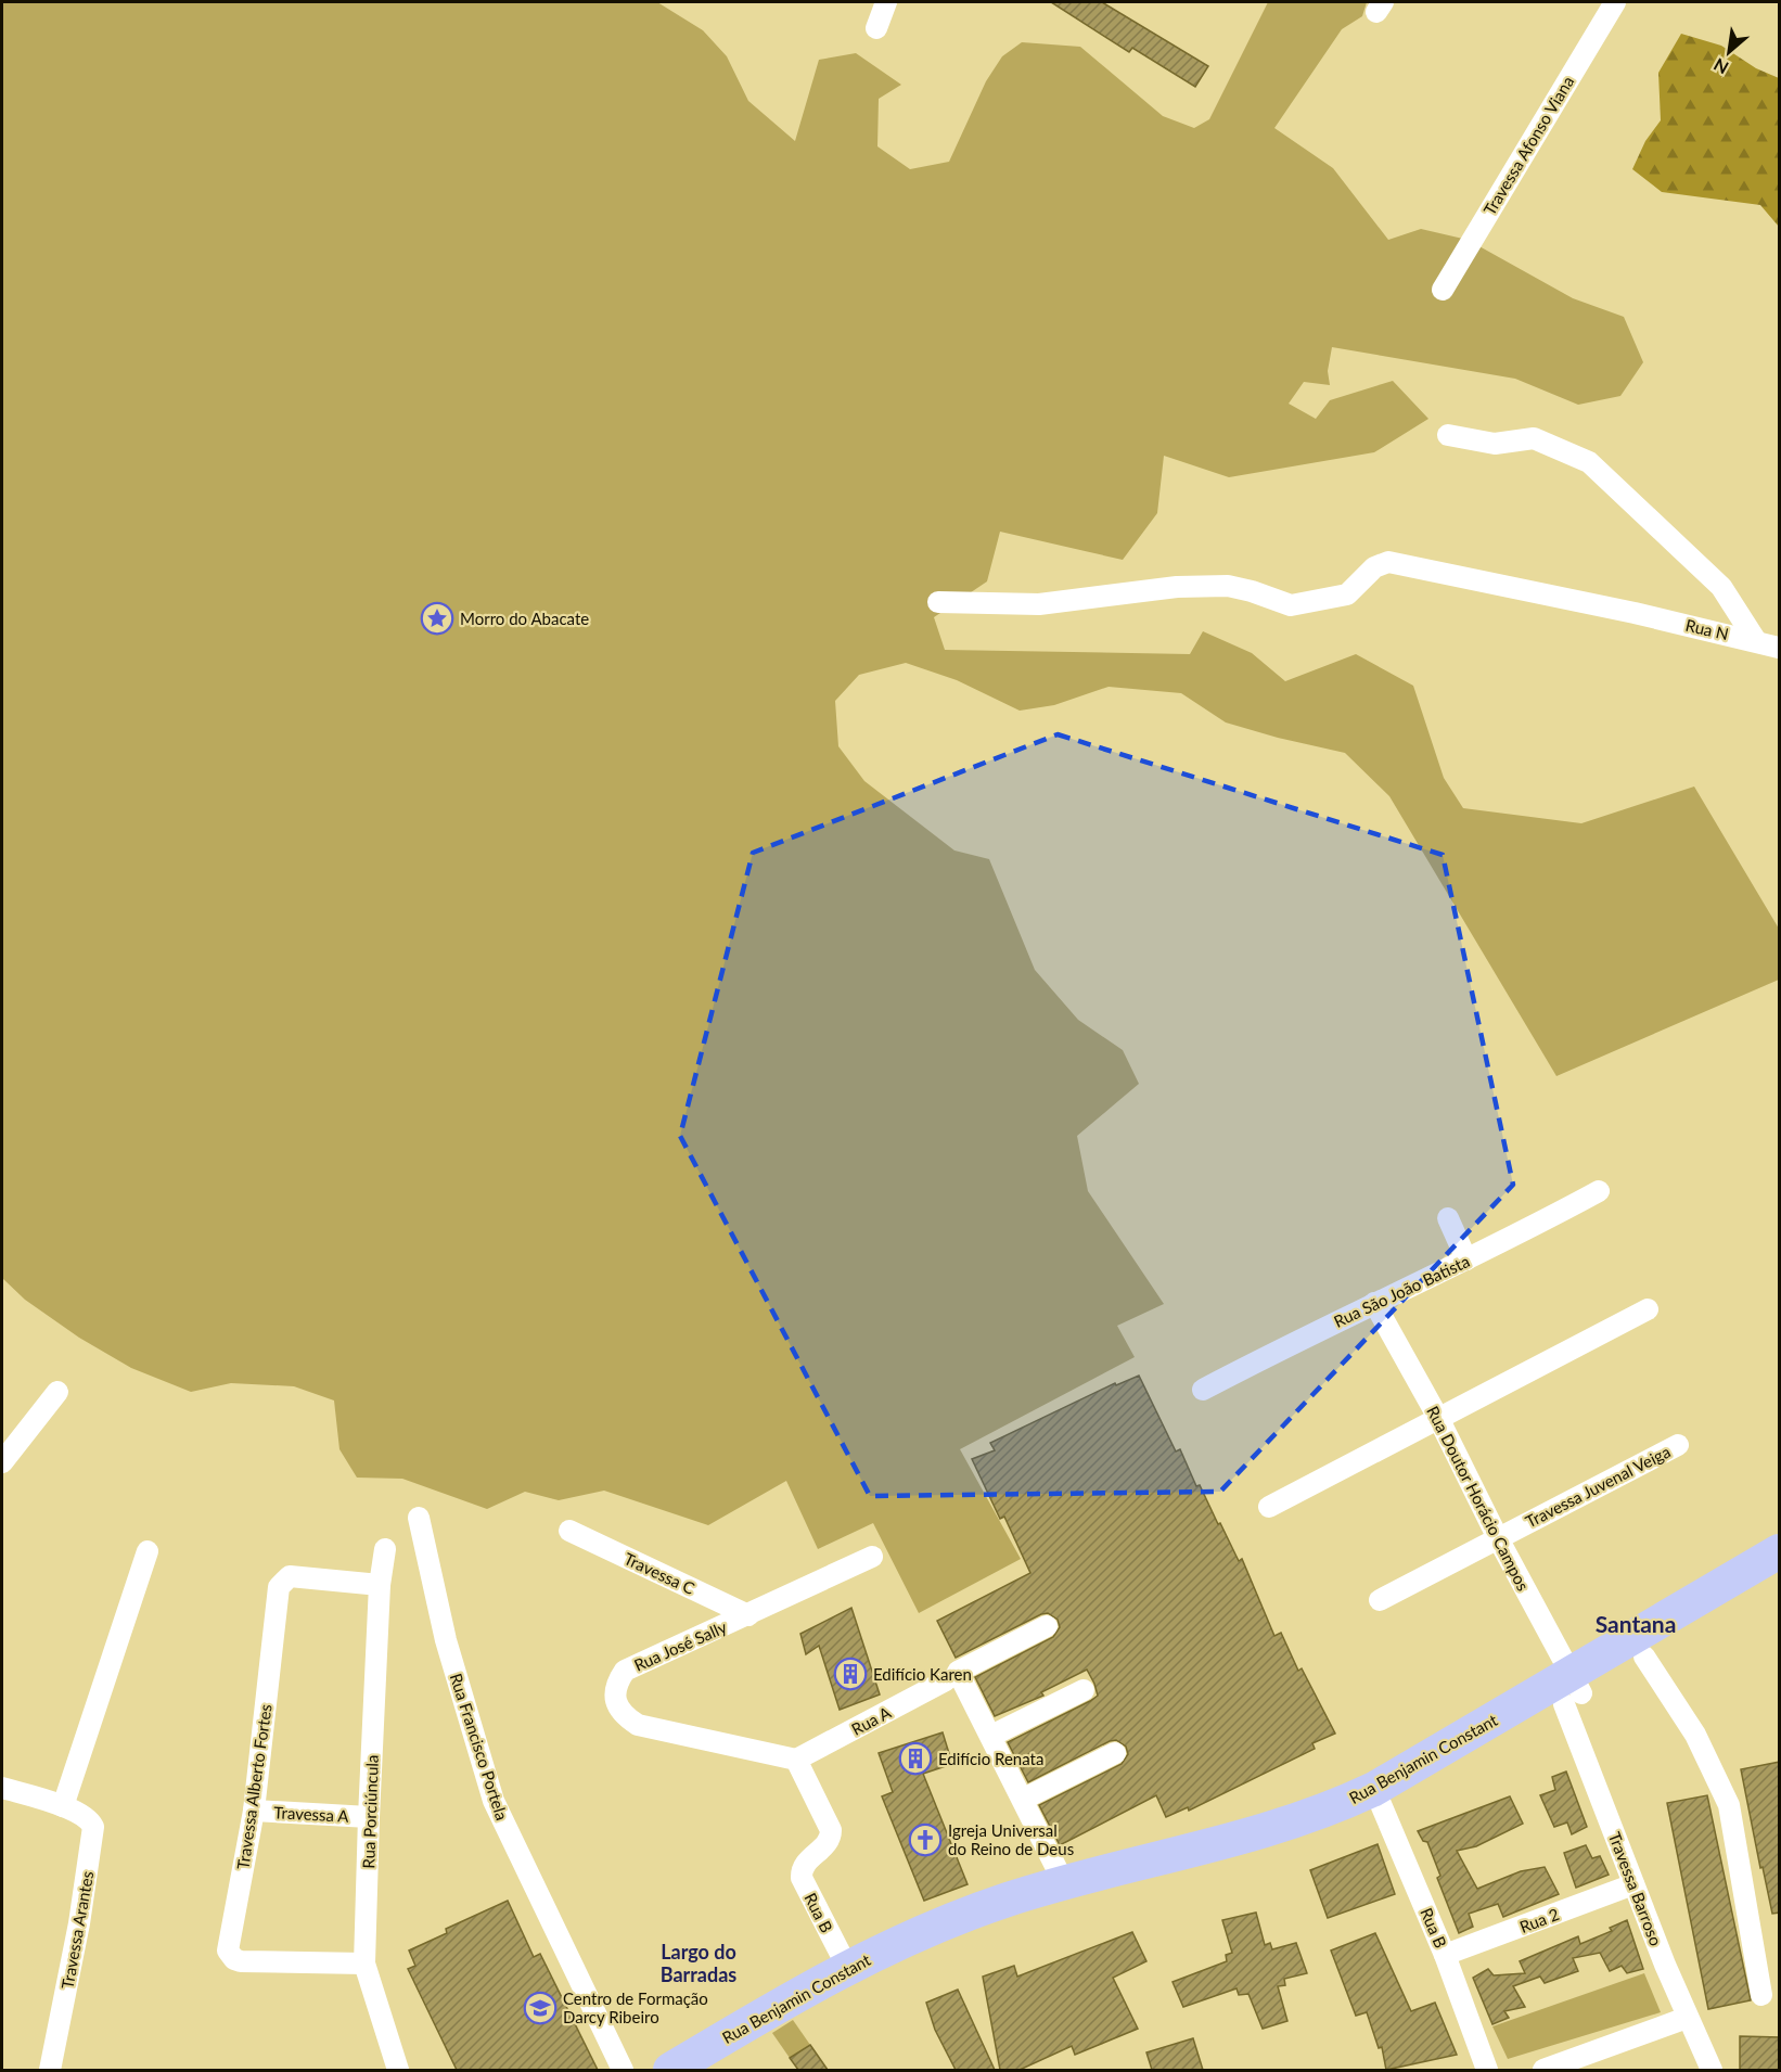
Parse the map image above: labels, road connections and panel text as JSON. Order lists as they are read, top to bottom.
{
  "streets": {
    "main road": ["Rua Benjamin Constant"],
    "street": [
      "Travessa Afonso Viana",
      "Rua N",
      "Rua São João Batista",
      "Travessa Juvenal Veiga",
      "Rua Doutor Horácio Campos",
      "Travessa C",
      "Rua José Sally",
      "Rua A",
      "Rua Francisco Portela",
      "Travessa Alberto Fortes",
      "Rua Porciúncula",
      "Travessa A",
      "Travessa Barroso",
      "Rua B",
      "Rua 2",
      "Travessa Arantes"
    ]
  },
  "crossings": [
    ["Rua São João Batista", "Rua Doutor Horácio Campos"],
    ["Travessa Juvenal Veiga", "Rua Doutor Horácio Campos"],
    ["Rua Doutor Horácio Campos", "Rua Benjamin Constant"],
    ["Rua Doutor Horácio Campos", "Travessa Barroso"],
    ["Travessa C", "Rua José Sally"],
    ["Rua José Sally", "Rua A"],
    ["Rua José Sally", "Rua B"],
    ["Rua A", "Rua B"],
    ["Rua Benjamin Constant", "Travessa Barroso"],
    ["Rua Benjamin Constant", "Rua B"],
    ["Travessa Alberto Fortes", "Rua Porciúncula"],
    ["Travessa Alberto Fortes", "Travessa A"],
    ["Rua Porciúncula", "Travessa A"],
    ["Travessa Barroso", "Rua 2"],
    ["Rua B", "Rua 2"]
  ],
  "districts": ["Santana", "Largo do Barradas"],
  "places": {
    "place": ["Morro do Abacate"],
    "building": ["Edifício Karen", "Edifício Renata"],
    "church": ["Igreja Universal do Reino de Deus"],
    "school or university": ["Centro de Formação Darcy Ribeiro"]
  },
  "north": "bottom left"
}
